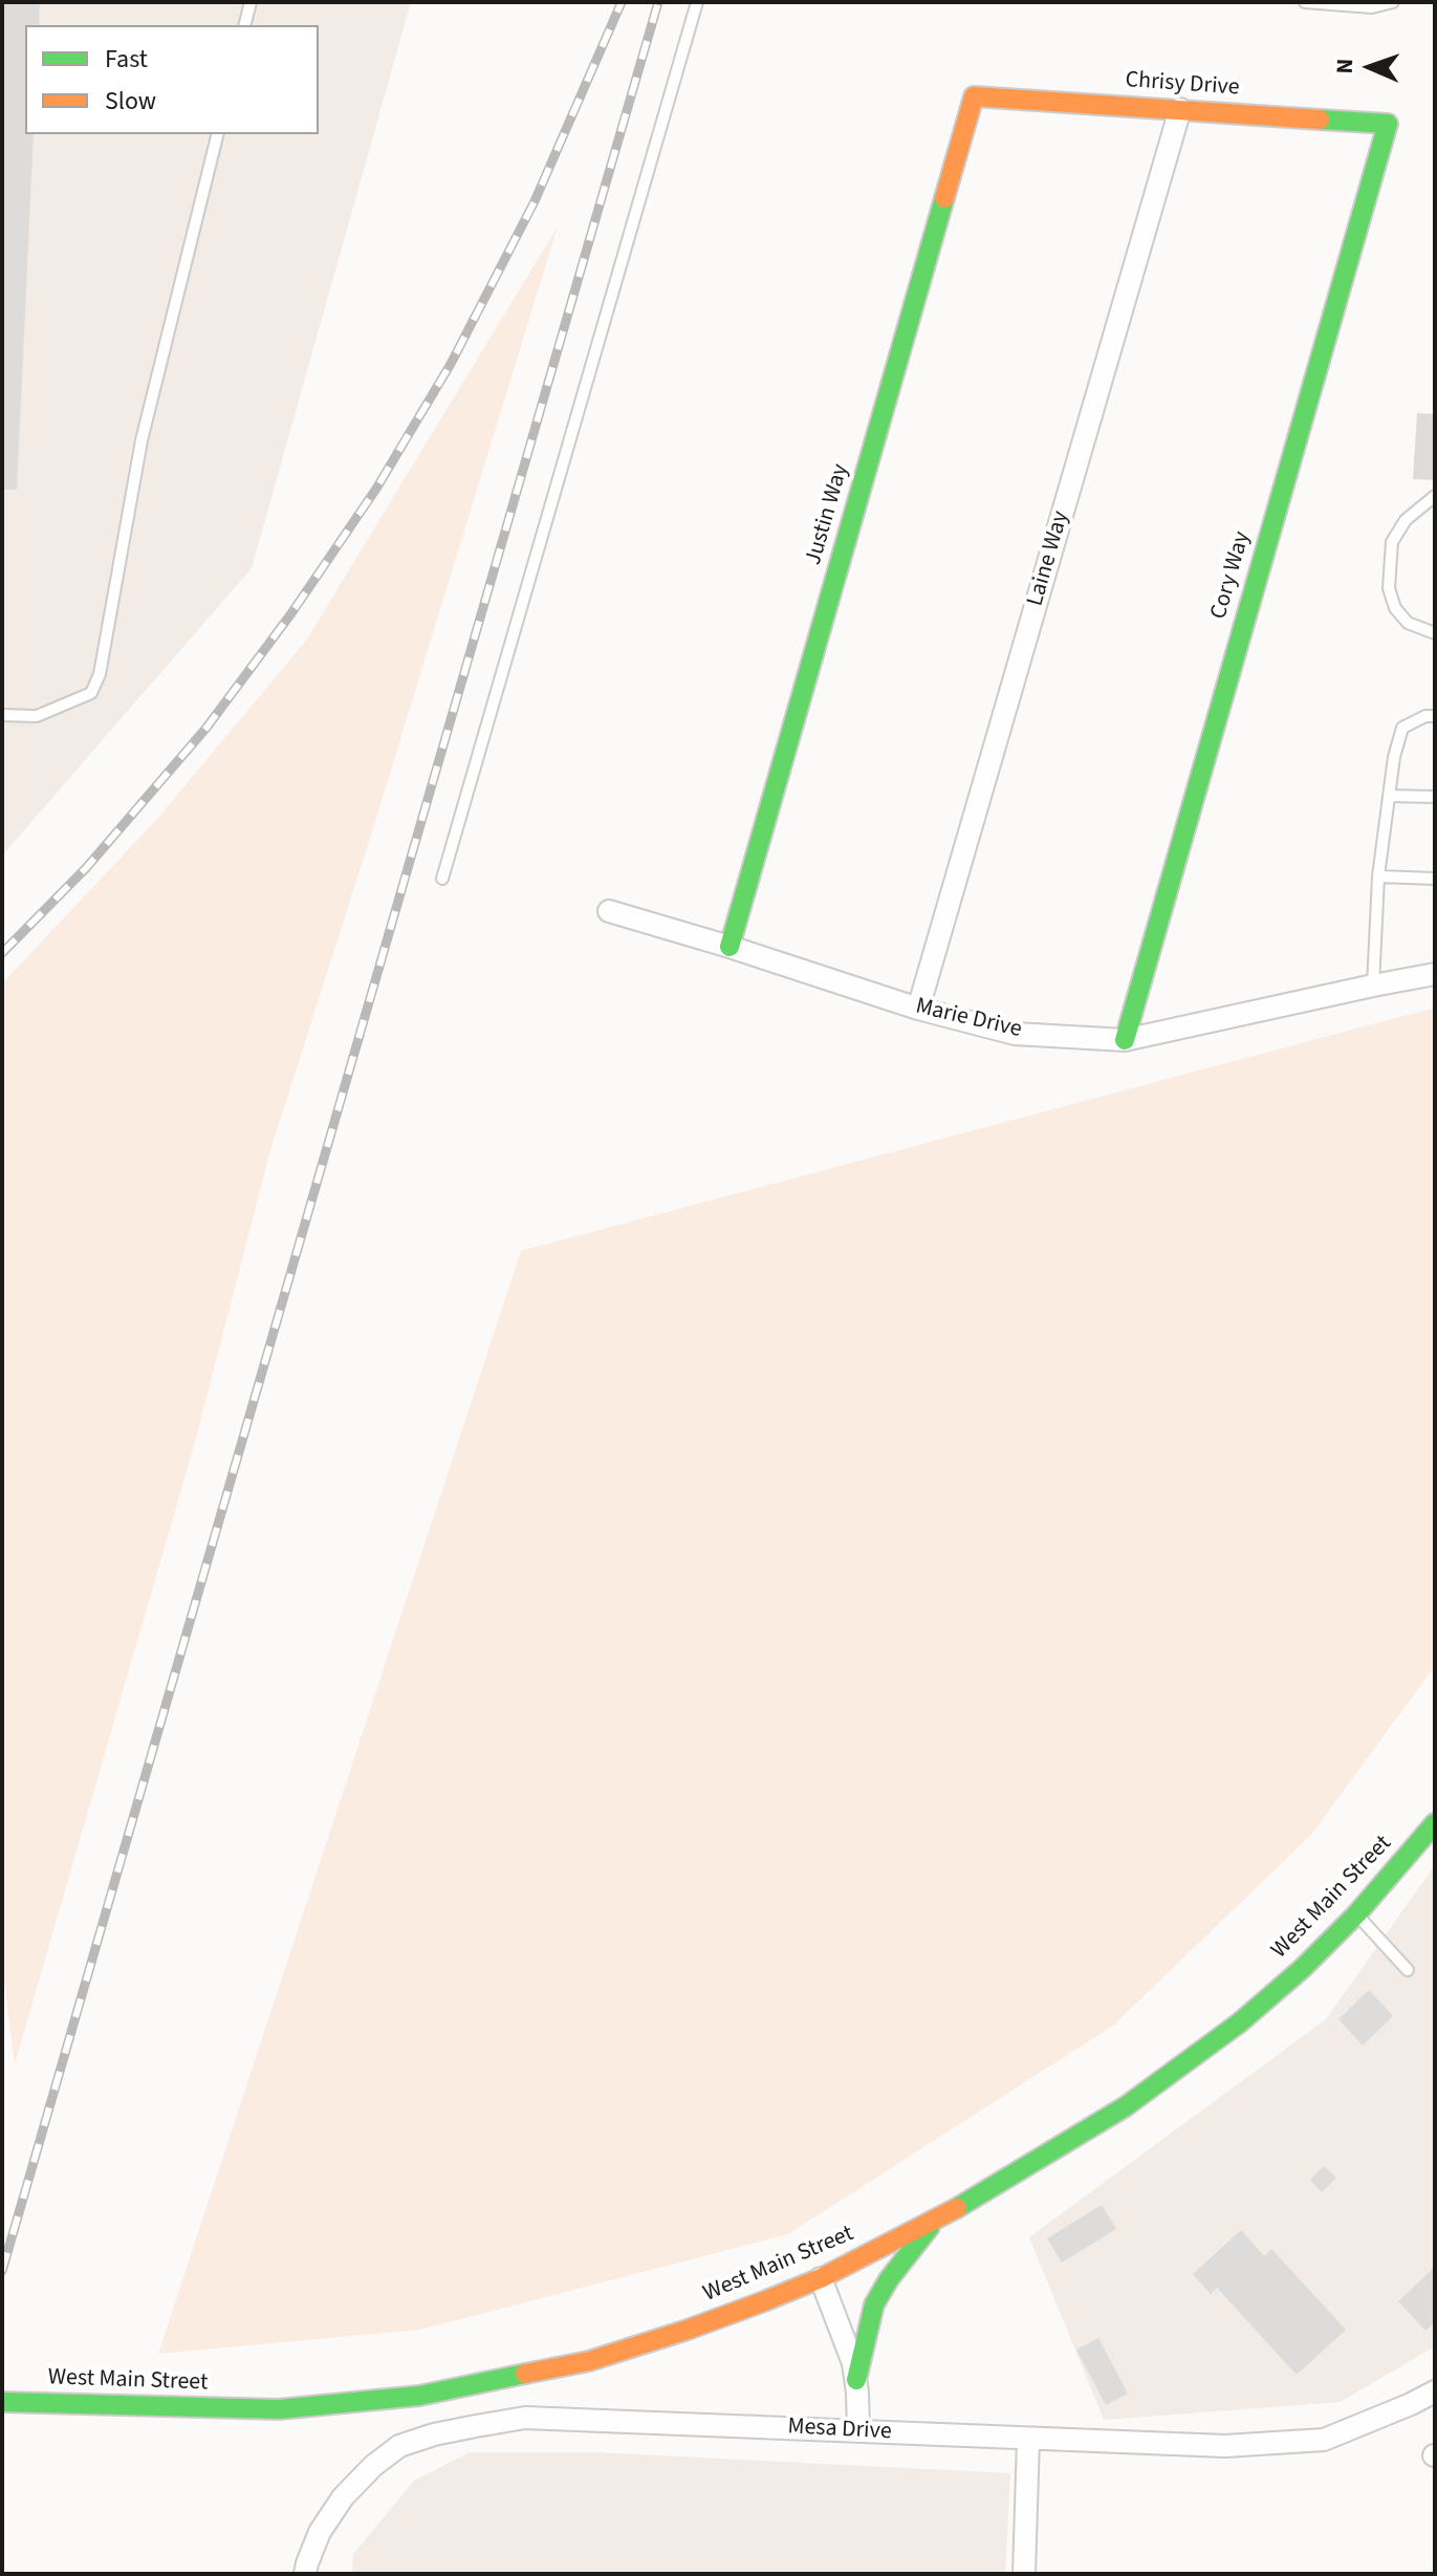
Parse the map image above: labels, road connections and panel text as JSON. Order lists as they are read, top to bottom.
{
  "streets": {
    "street": [
      "Chrisy Drive",
      "Justin Way",
      "Laine Way",
      "Cory Way",
      "Marie Drive",
      "West Main Street",
      "Mesa Drive"
    ]
  },
  "crossings": [
    ["Chrisy Drive", "Justin Way"],
    ["Chrisy Drive", "Laine Way"],
    ["Chrisy Drive", "Cory Way"],
    ["Justin Way", "Marie Drive"],
    ["Laine Way", "Marie Drive"],
    ["Cory Way", "Marie Drive"]
  ],
  "legend": ["Fast", "Slow"],
  "north": "left"
}
